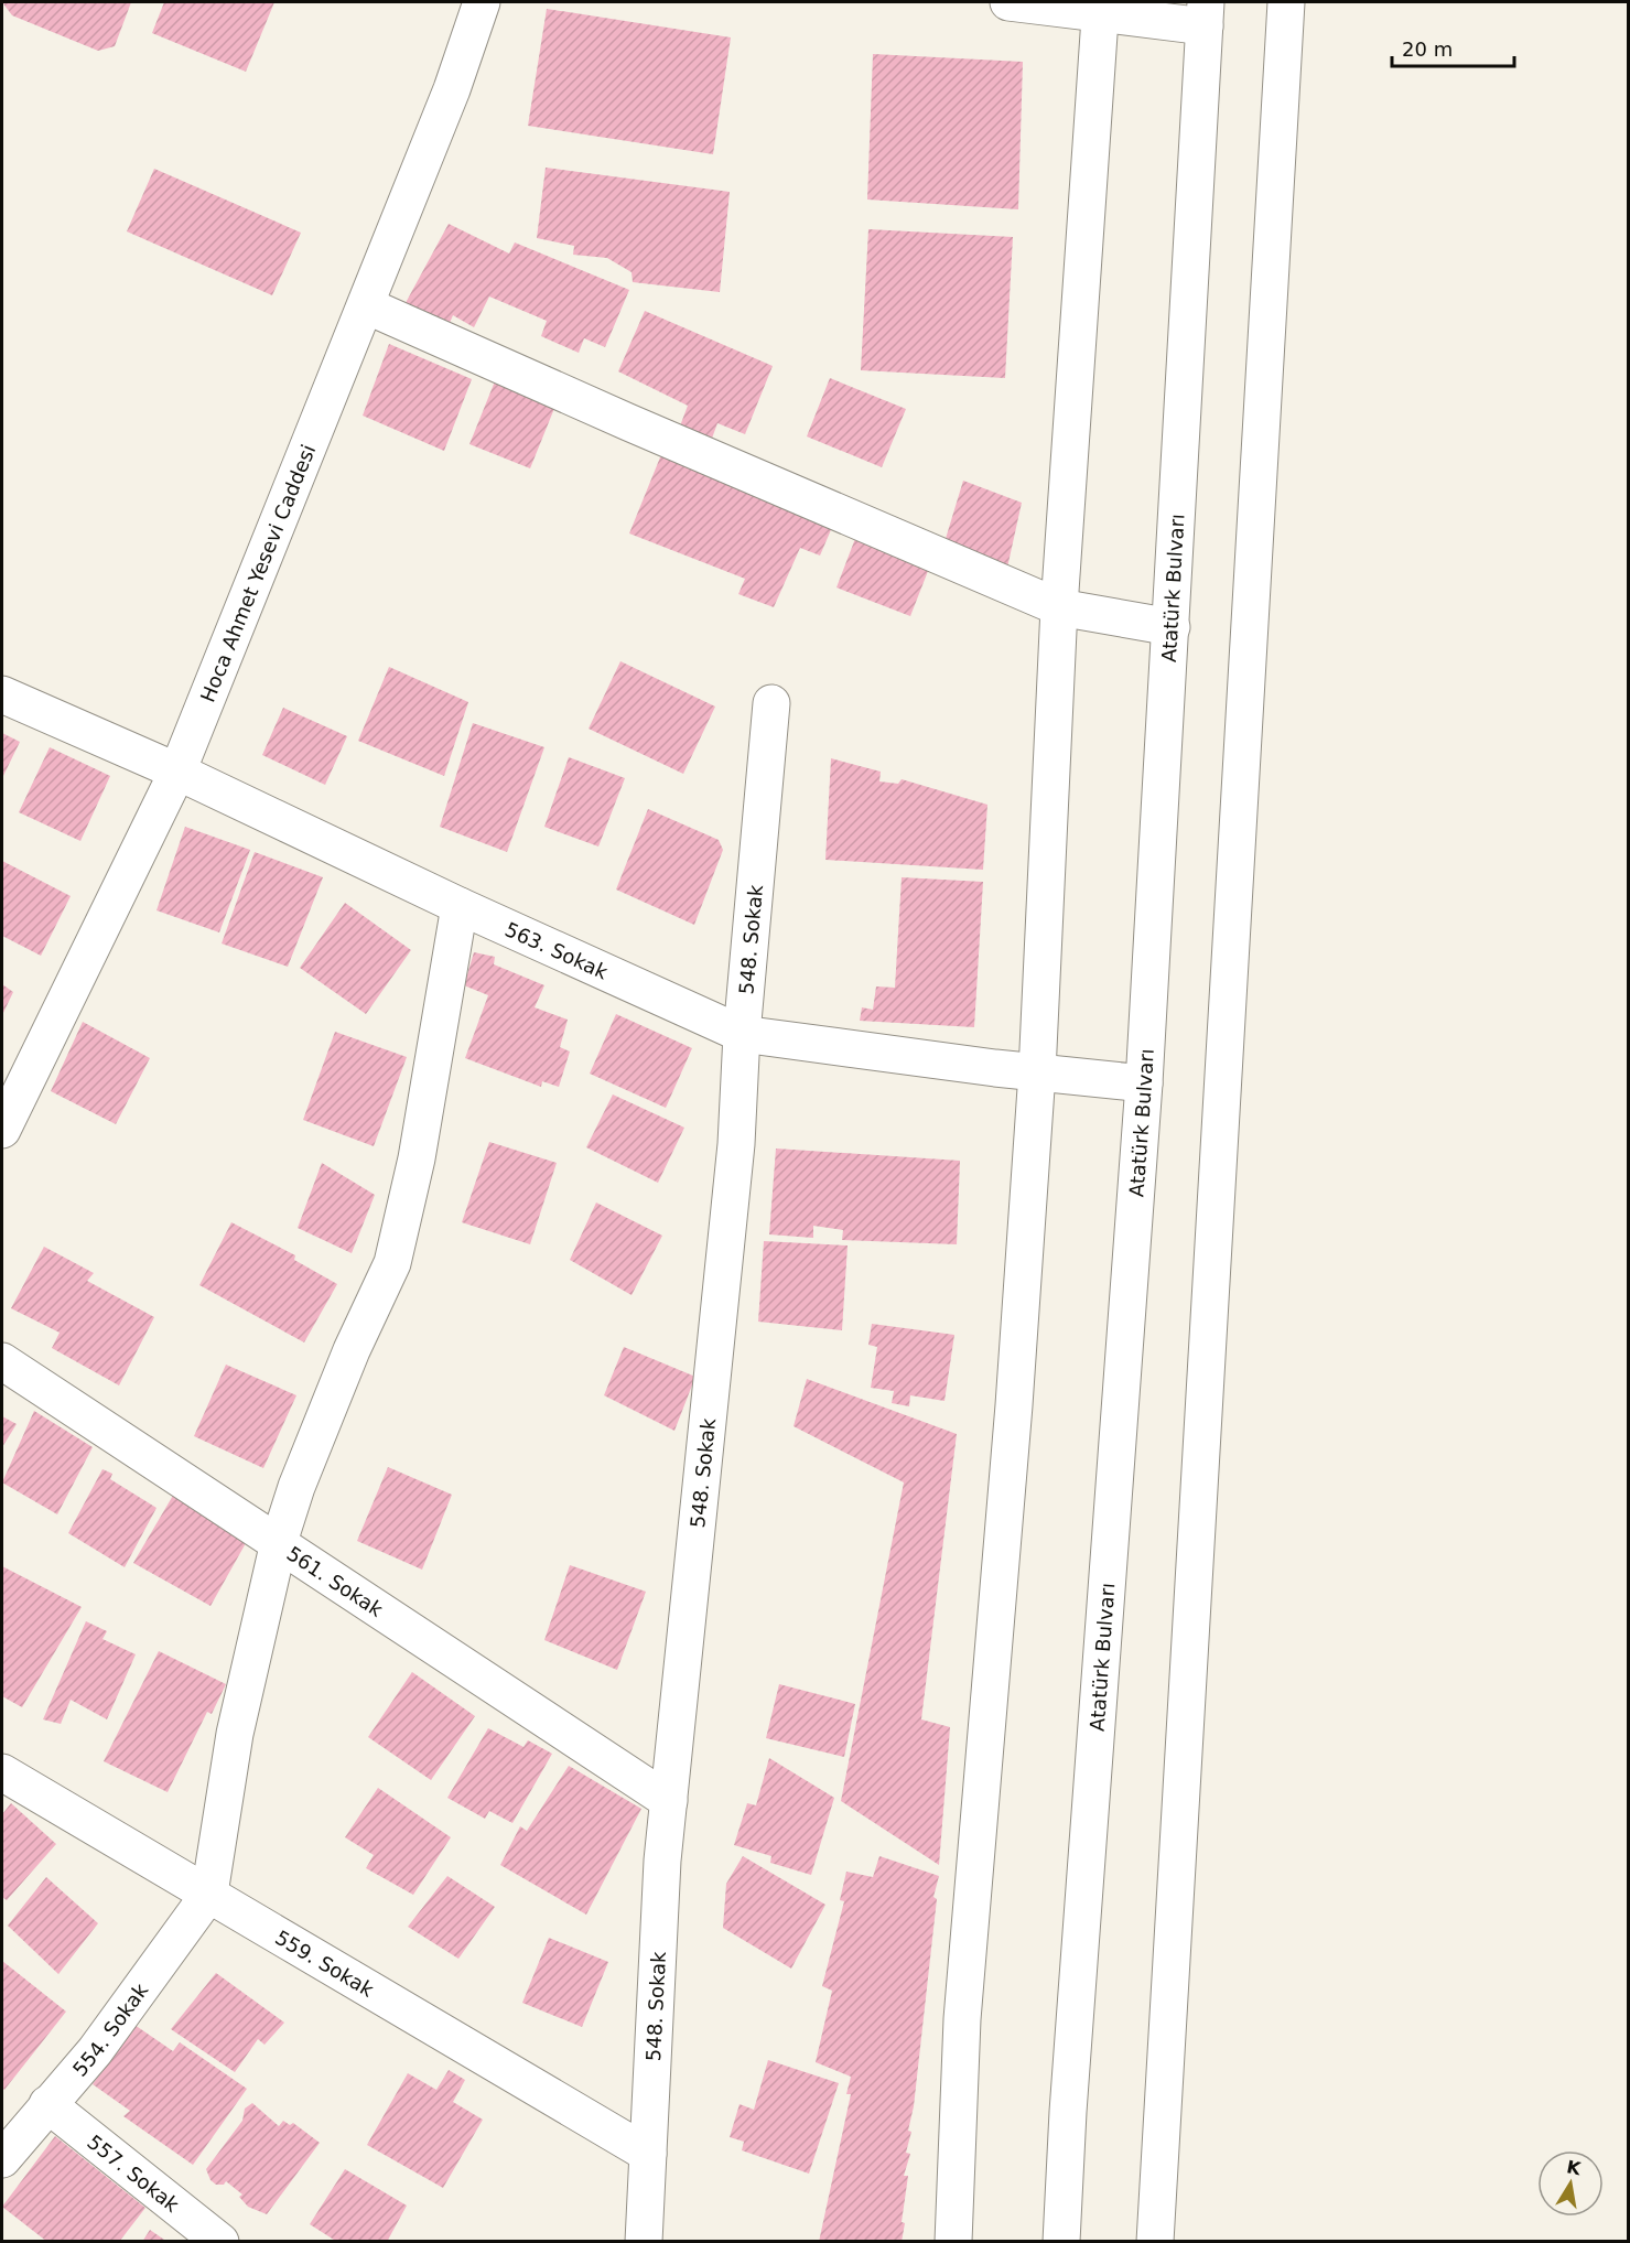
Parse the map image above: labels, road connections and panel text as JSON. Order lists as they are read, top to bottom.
{
  "streets": {
    "street": [
      "Hoca Ahmet Yesevi Caddesi",
      "Atatürk Bulvarı",
      "548. Sokak",
      "563. Sokak",
      "561. Sokak",
      "559. Sokak",
      "554. Sokak",
      "557. Sokak"
    ]
  },
  "crossings": [
    ["Hoca Ahmet Yesevi Caddesi", "563. Sokak"],
    ["Atatürk Bulvarı", "563. Sokak"],
    ["548. Sokak", "563. Sokak"],
    ["548. Sokak", "561. Sokak"],
    ["548. Sokak", "559. Sokak"],
    ["559. Sokak", "554. Sokak"],
    ["554. Sokak", "557. Sokak"]
  ],
  "scale_bar": "20 m",
  "north": "top"
}
